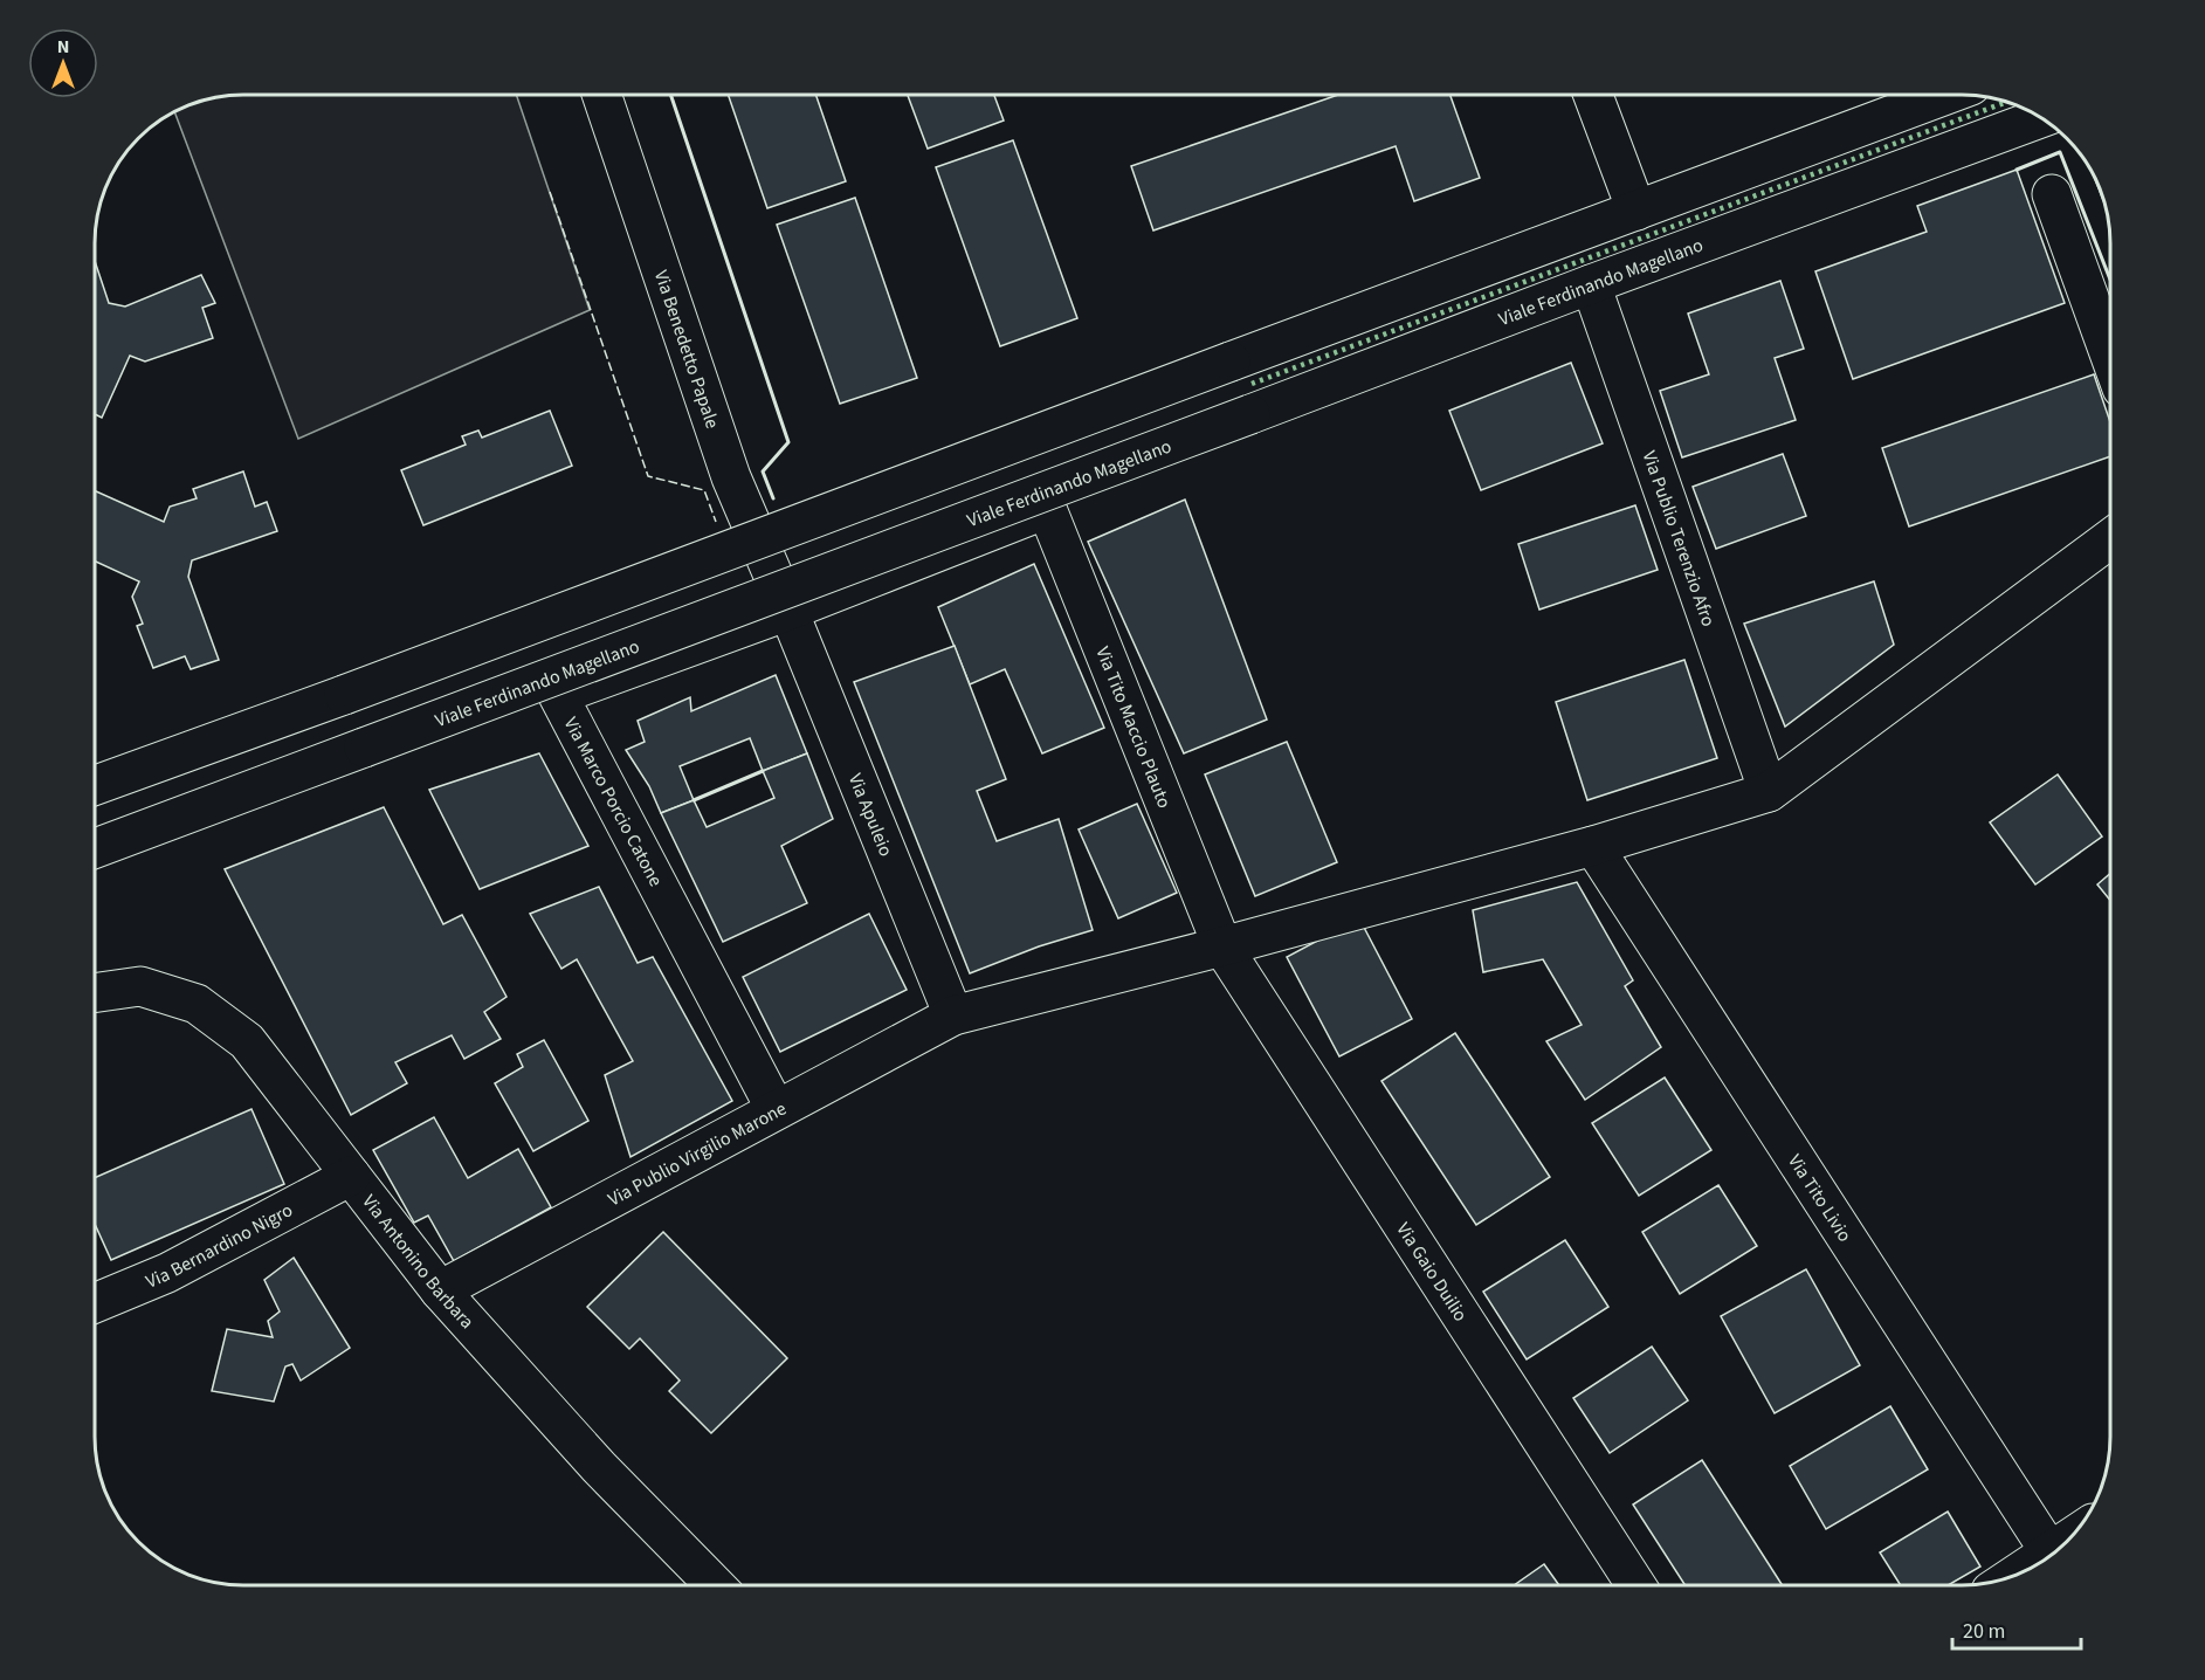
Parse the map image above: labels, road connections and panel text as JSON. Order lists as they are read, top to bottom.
{
  "streets": {
    "street": [
      "Viale Ferdinando Magellano",
      "Via Benedetto Papale",
      "Via Publio Terenzio Afro",
      "Via Tito Maccio Plauto",
      "Via Marco Porcio Catone",
      "Via Apuleio",
      "Via Publio Virgilio Marone",
      "Via Tito Livio",
      "Via Bernardino Nigro",
      "Via Antonino Barbara",
      "Via Gaio Duilio"
    ]
  },
  "crossings": [
    ["Viale Ferdinando Magellano", "Via Publio Terenzio Afro"],
    ["Via Benedetto Papale", "Via Marco Porcio Catone"],
    ["Via Benedetto Papale", "Via Apuleio"],
    ["Via Publio Terenzio Afro", "Via Publio Virgilio Marone"],
    ["Via Tito Maccio Plauto", "Via Marco Porcio Catone"],
    ["Via Tito Maccio Plauto", "Via Publio Virgilio Marone"],
    ["Via Tito Maccio Plauto", "Via Gaio Duilio"],
    ["Via Marco Porcio Catone", "Via Apuleio"],
    ["Via Marco Porcio Catone", "Via Publio Virgilio Marone"],
    ["Via Apuleio", "Via Publio Virgilio Marone"],
    ["Via Publio Virgilio Marone", "Via Tito Livio"],
    ["Via Publio Virgilio Marone", "Via Antonino Barbara"],
    ["Via Publio Virgilio Marone", "Via Gaio Duilio"],
    ["Via Bernardino Nigro", "Via Antonino Barbara"]
  ],
  "scale_bar": "20 m",
  "north": "top"
}
